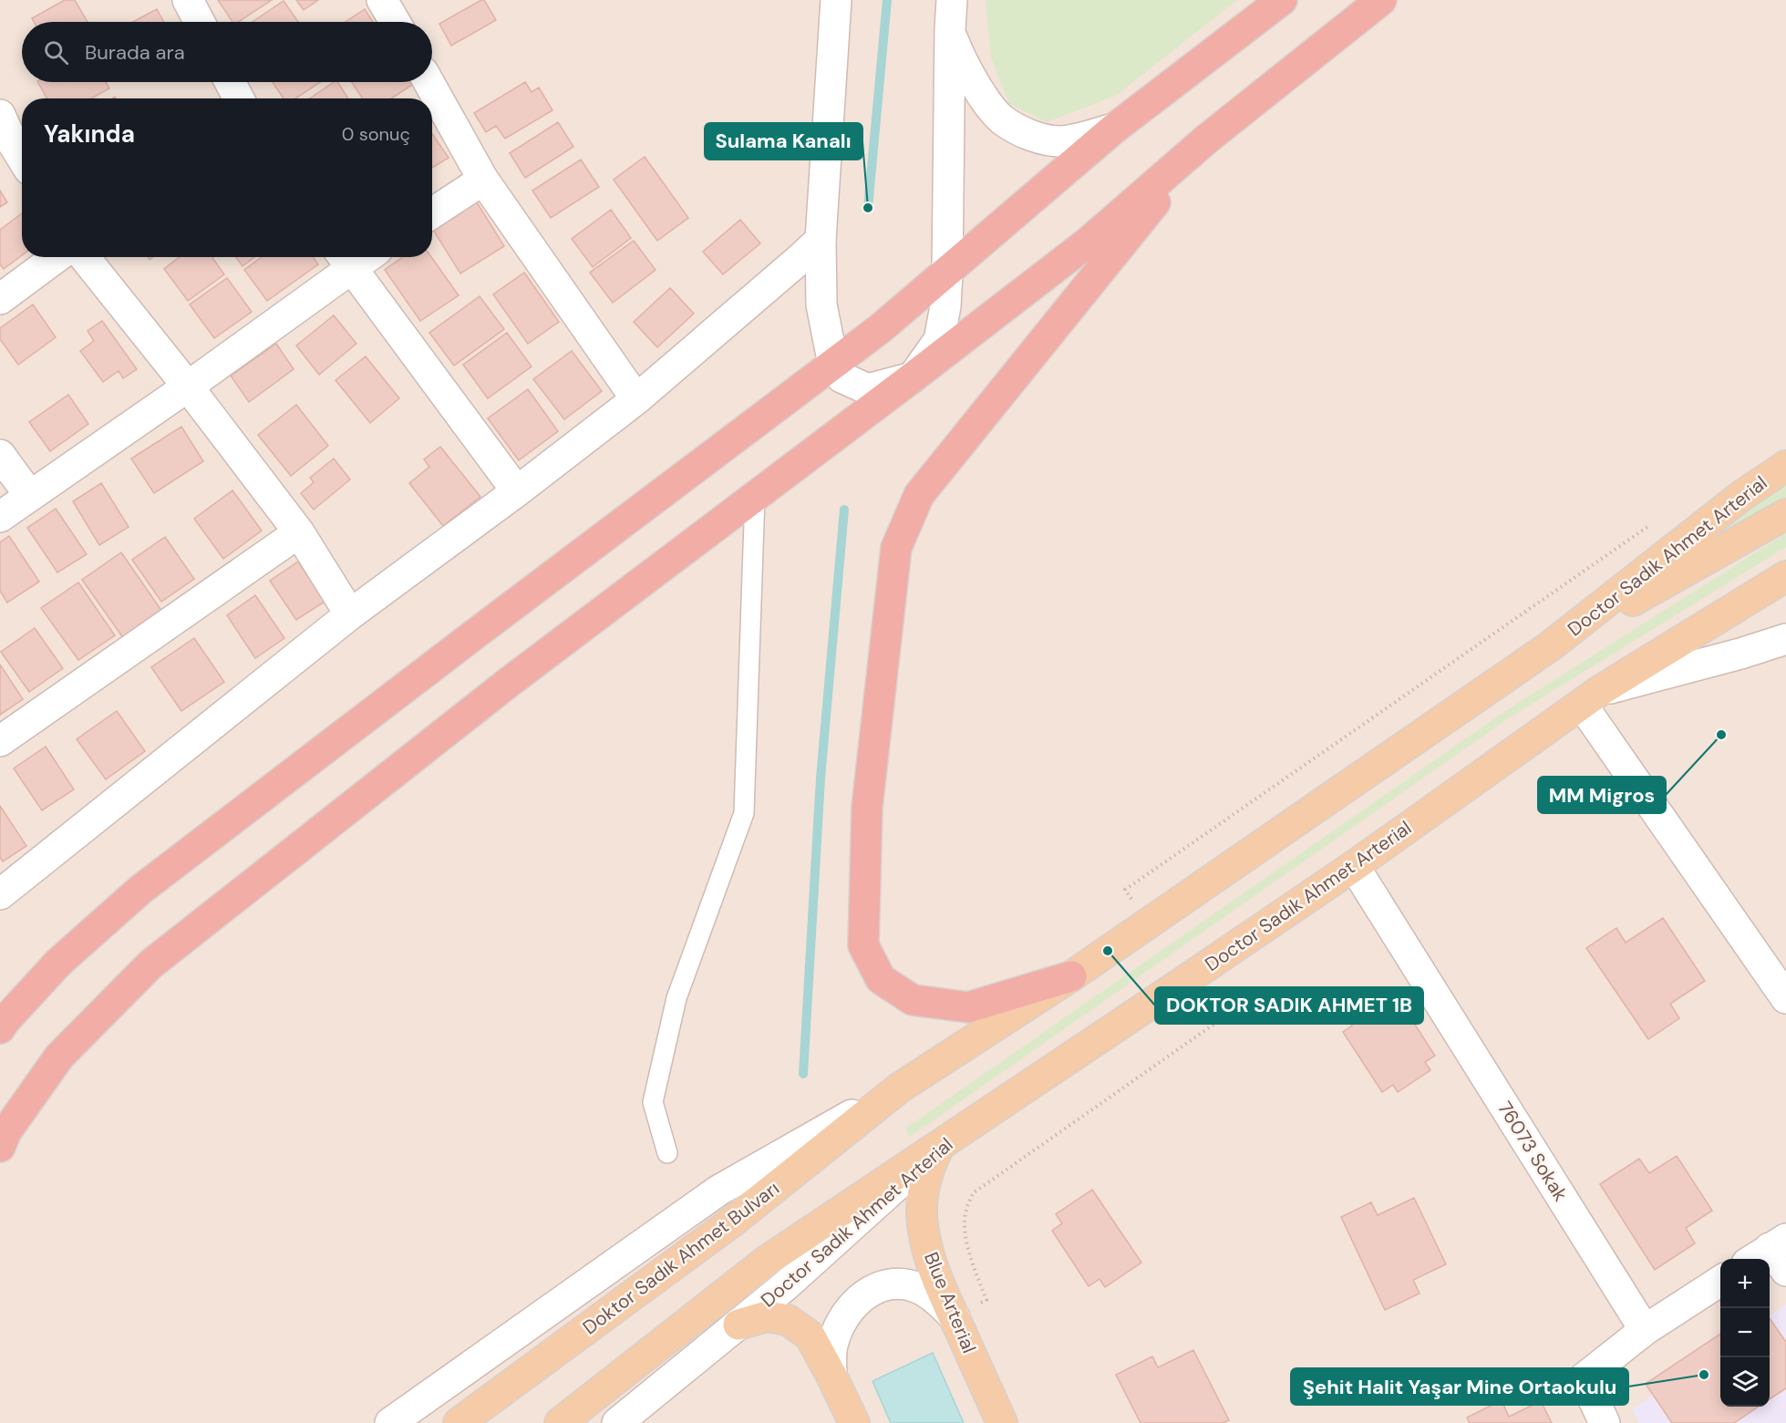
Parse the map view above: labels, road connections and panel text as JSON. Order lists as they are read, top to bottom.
{
  "streets": {
    "main road": ["Doctor Sadık Ahmet Arterial", "Doktor Sadık Ahmet Bulvarı", "Blue Arterial"],
    "street": ["76073 Sokak"]
  },
  "crossings": [
    ["Doctor Sadık Ahmet Arterial", "76073 Sokak"],
    ["Doctor Sadık Ahmet Arterial", "Doktor Sadık Ahmet Bulvarı"],
    ["Doctor Sadık Ahmet Arterial", "Blue Arterial"]
  ],
  "places": [
    "Sulama Kanalı",
    "MM Migros",
    "DOKTOR SADIK AHMET 1B",
    "Şehit Halit Yaşar Mine Ortaokulu"
  ],
  "page": {
    "search": "Burada ara",
    "heading": ["Yakında", "0 sonuç"],
    "map_buttons": ["+", "−"]
  }
}
